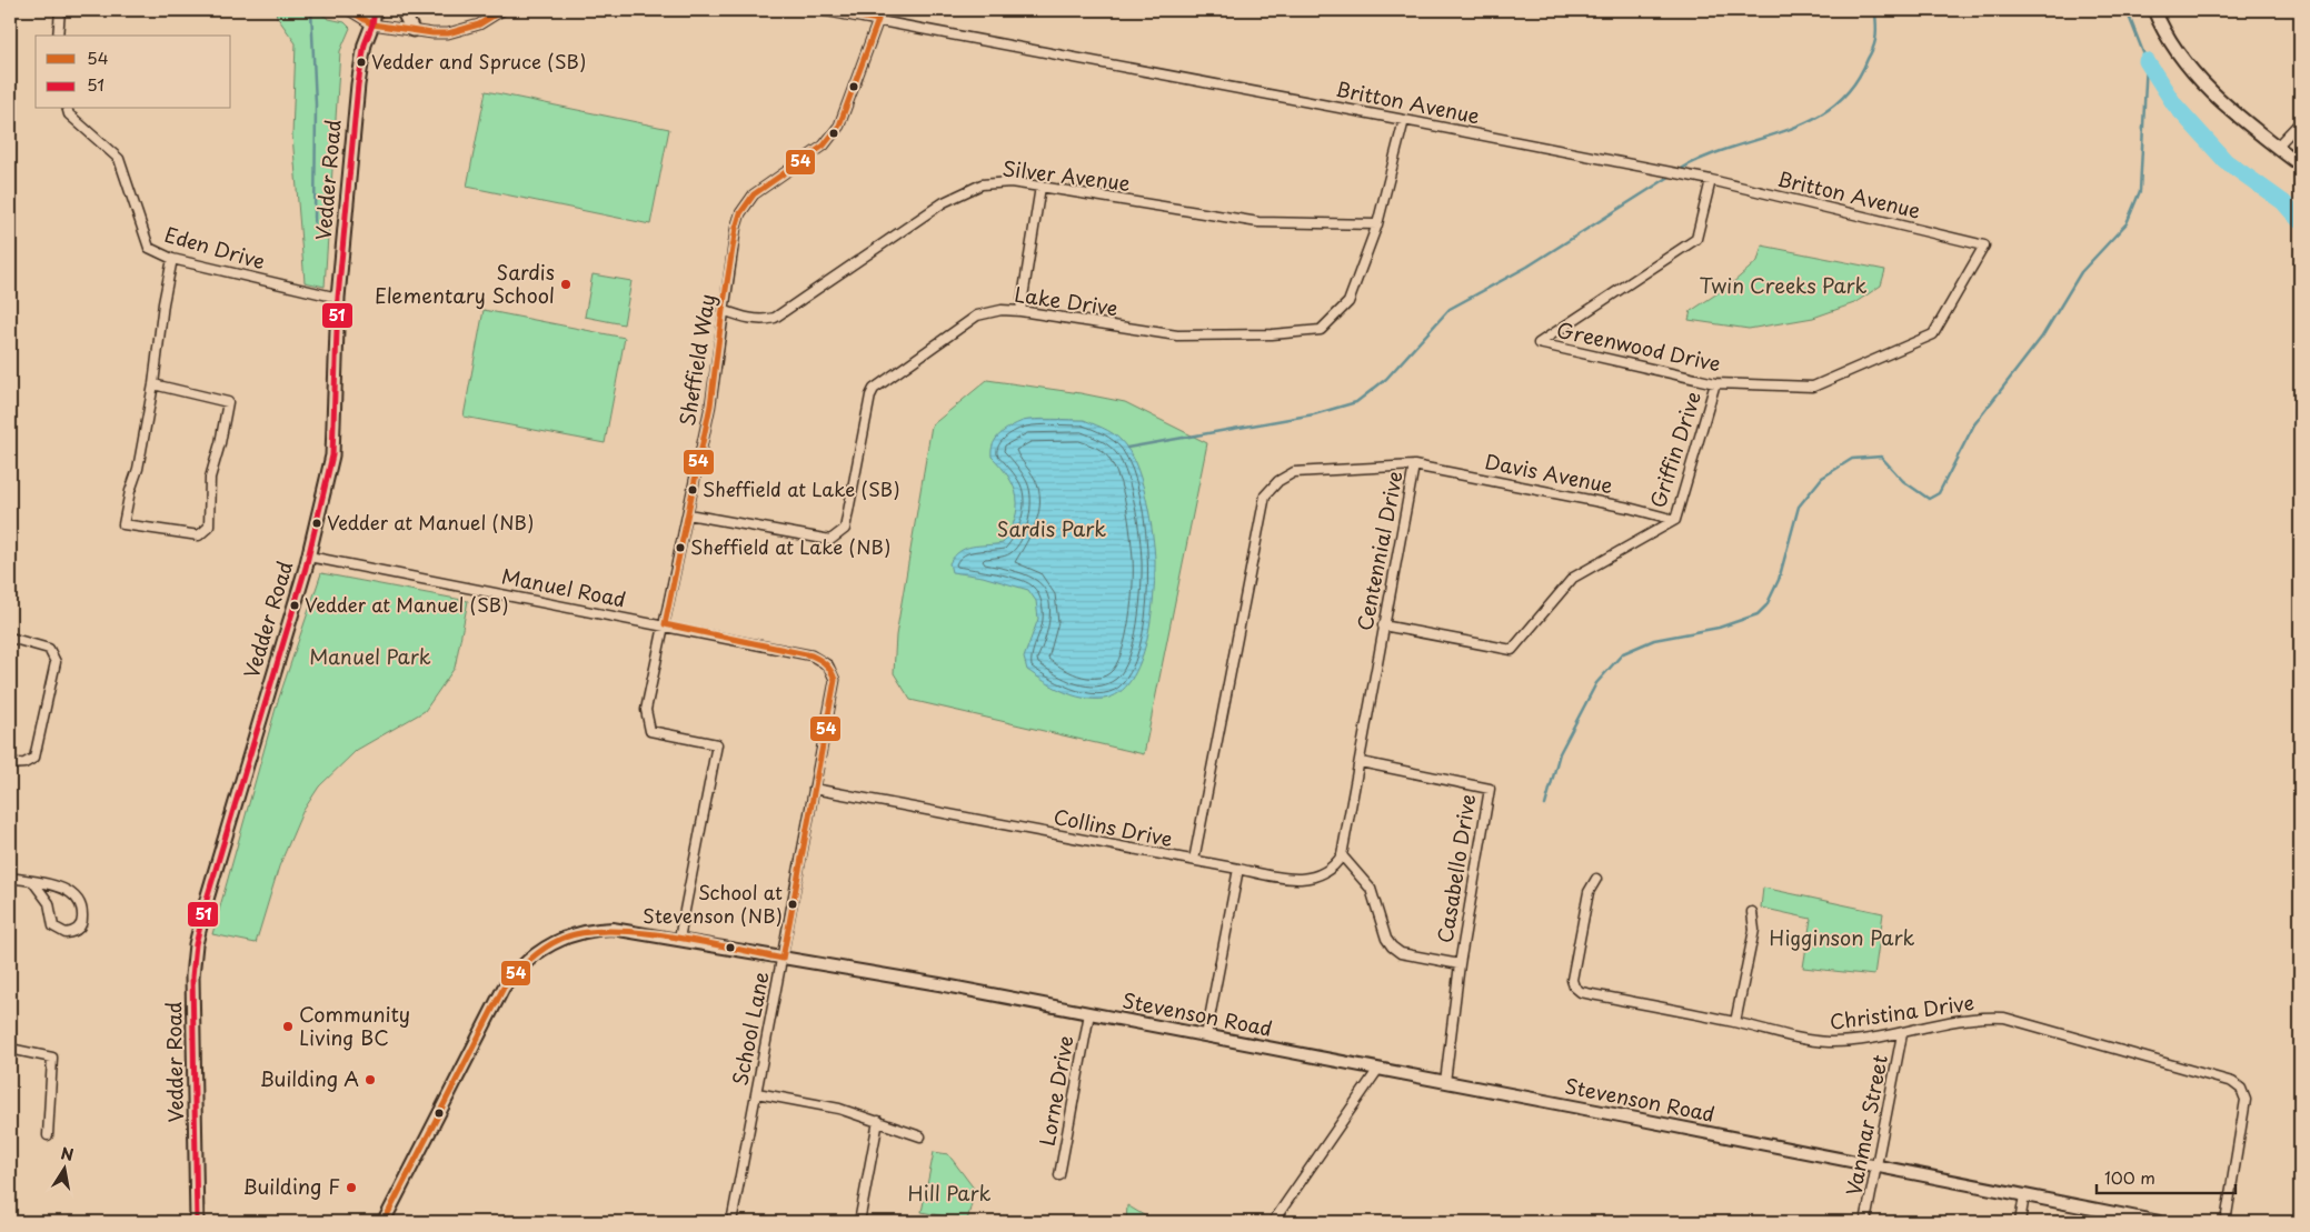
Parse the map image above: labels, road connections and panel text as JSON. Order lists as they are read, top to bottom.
{
  "streets": {
    "main road": ["Vedder Road"],
    "street": [
      "Britton Avenue",
      "Silver Avenue",
      "Eden Drive",
      "Lake Drive",
      "Greenwood Drive",
      "Sheffield Way",
      "Griffin Drive",
      "Davis Avenue",
      "Centennial Drive",
      "Manuel Road",
      "Collins Drive",
      "Casabello Drive",
      "Christina Drive",
      "Stevenson Road",
      "School Lane",
      "Lorne Drive",
      "Vanmar Street"
    ]
  },
  "crossings": [
    ["Britton Avenue", "Lake Drive"],
    ["Britton Avenue", "Greenwood Drive"],
    ["Britton Avenue", "Sheffield Way"],
    ["Silver Avenue", "Lake Drive"],
    ["Silver Avenue", "Sheffield Way"],
    ["Vedder Road", "Eden Drive"],
    ["Vedder Road", "Manuel Road"],
    ["Lake Drive", "Sheffield Way"],
    ["Greenwood Drive", "Griffin Drive"],
    ["Sheffield Way", "Manuel Road"],
    ["Sheffield Way", "Stevenson Road"],
    ["Griffin Drive", "Davis Avenue"],
    ["Griffin Drive", "Centennial Drive"],
    ["Davis Avenue", "Centennial Drive"],
    ["Centennial Drive", "Collins Drive"],
    ["Centennial Drive", "Casabello Drive"],
    ["Manuel Road", "School Lane"],
    ["Collins Drive", "School Lane"],
    ["Casabello Drive", "Stevenson Road"],
    ["Christina Drive", "Vanmar Street"],
    ["Stevenson Road", "School Lane"],
    ["Stevenson Road", "Lorne Drive"],
    ["Stevenson Road", "Vanmar Street"]
  ],
  "parks": [
    "Twin Creeks Park",
    "Sardis Park",
    "Manuel Park",
    "Higginson Park",
    "Hill Park"
  ],
  "places": [
    "Vedder and Spruce (SB)",
    "Sardis Elementary School",
    "Sheffield at Lake (SB)",
    "Vedder at Manuel (NB)",
    "Sheffield at Lake (NB)",
    "Vedder at Manuel (SB)",
    "School at Stevenson (NB)",
    "Community Living BC",
    "Building A",
    "Building F"
  ],
  "lines": ["transit line 54", "transit line 51"],
  "legend": ["54", "51"],
  "scale_bar": "100 m",
  "north": "top"
}
